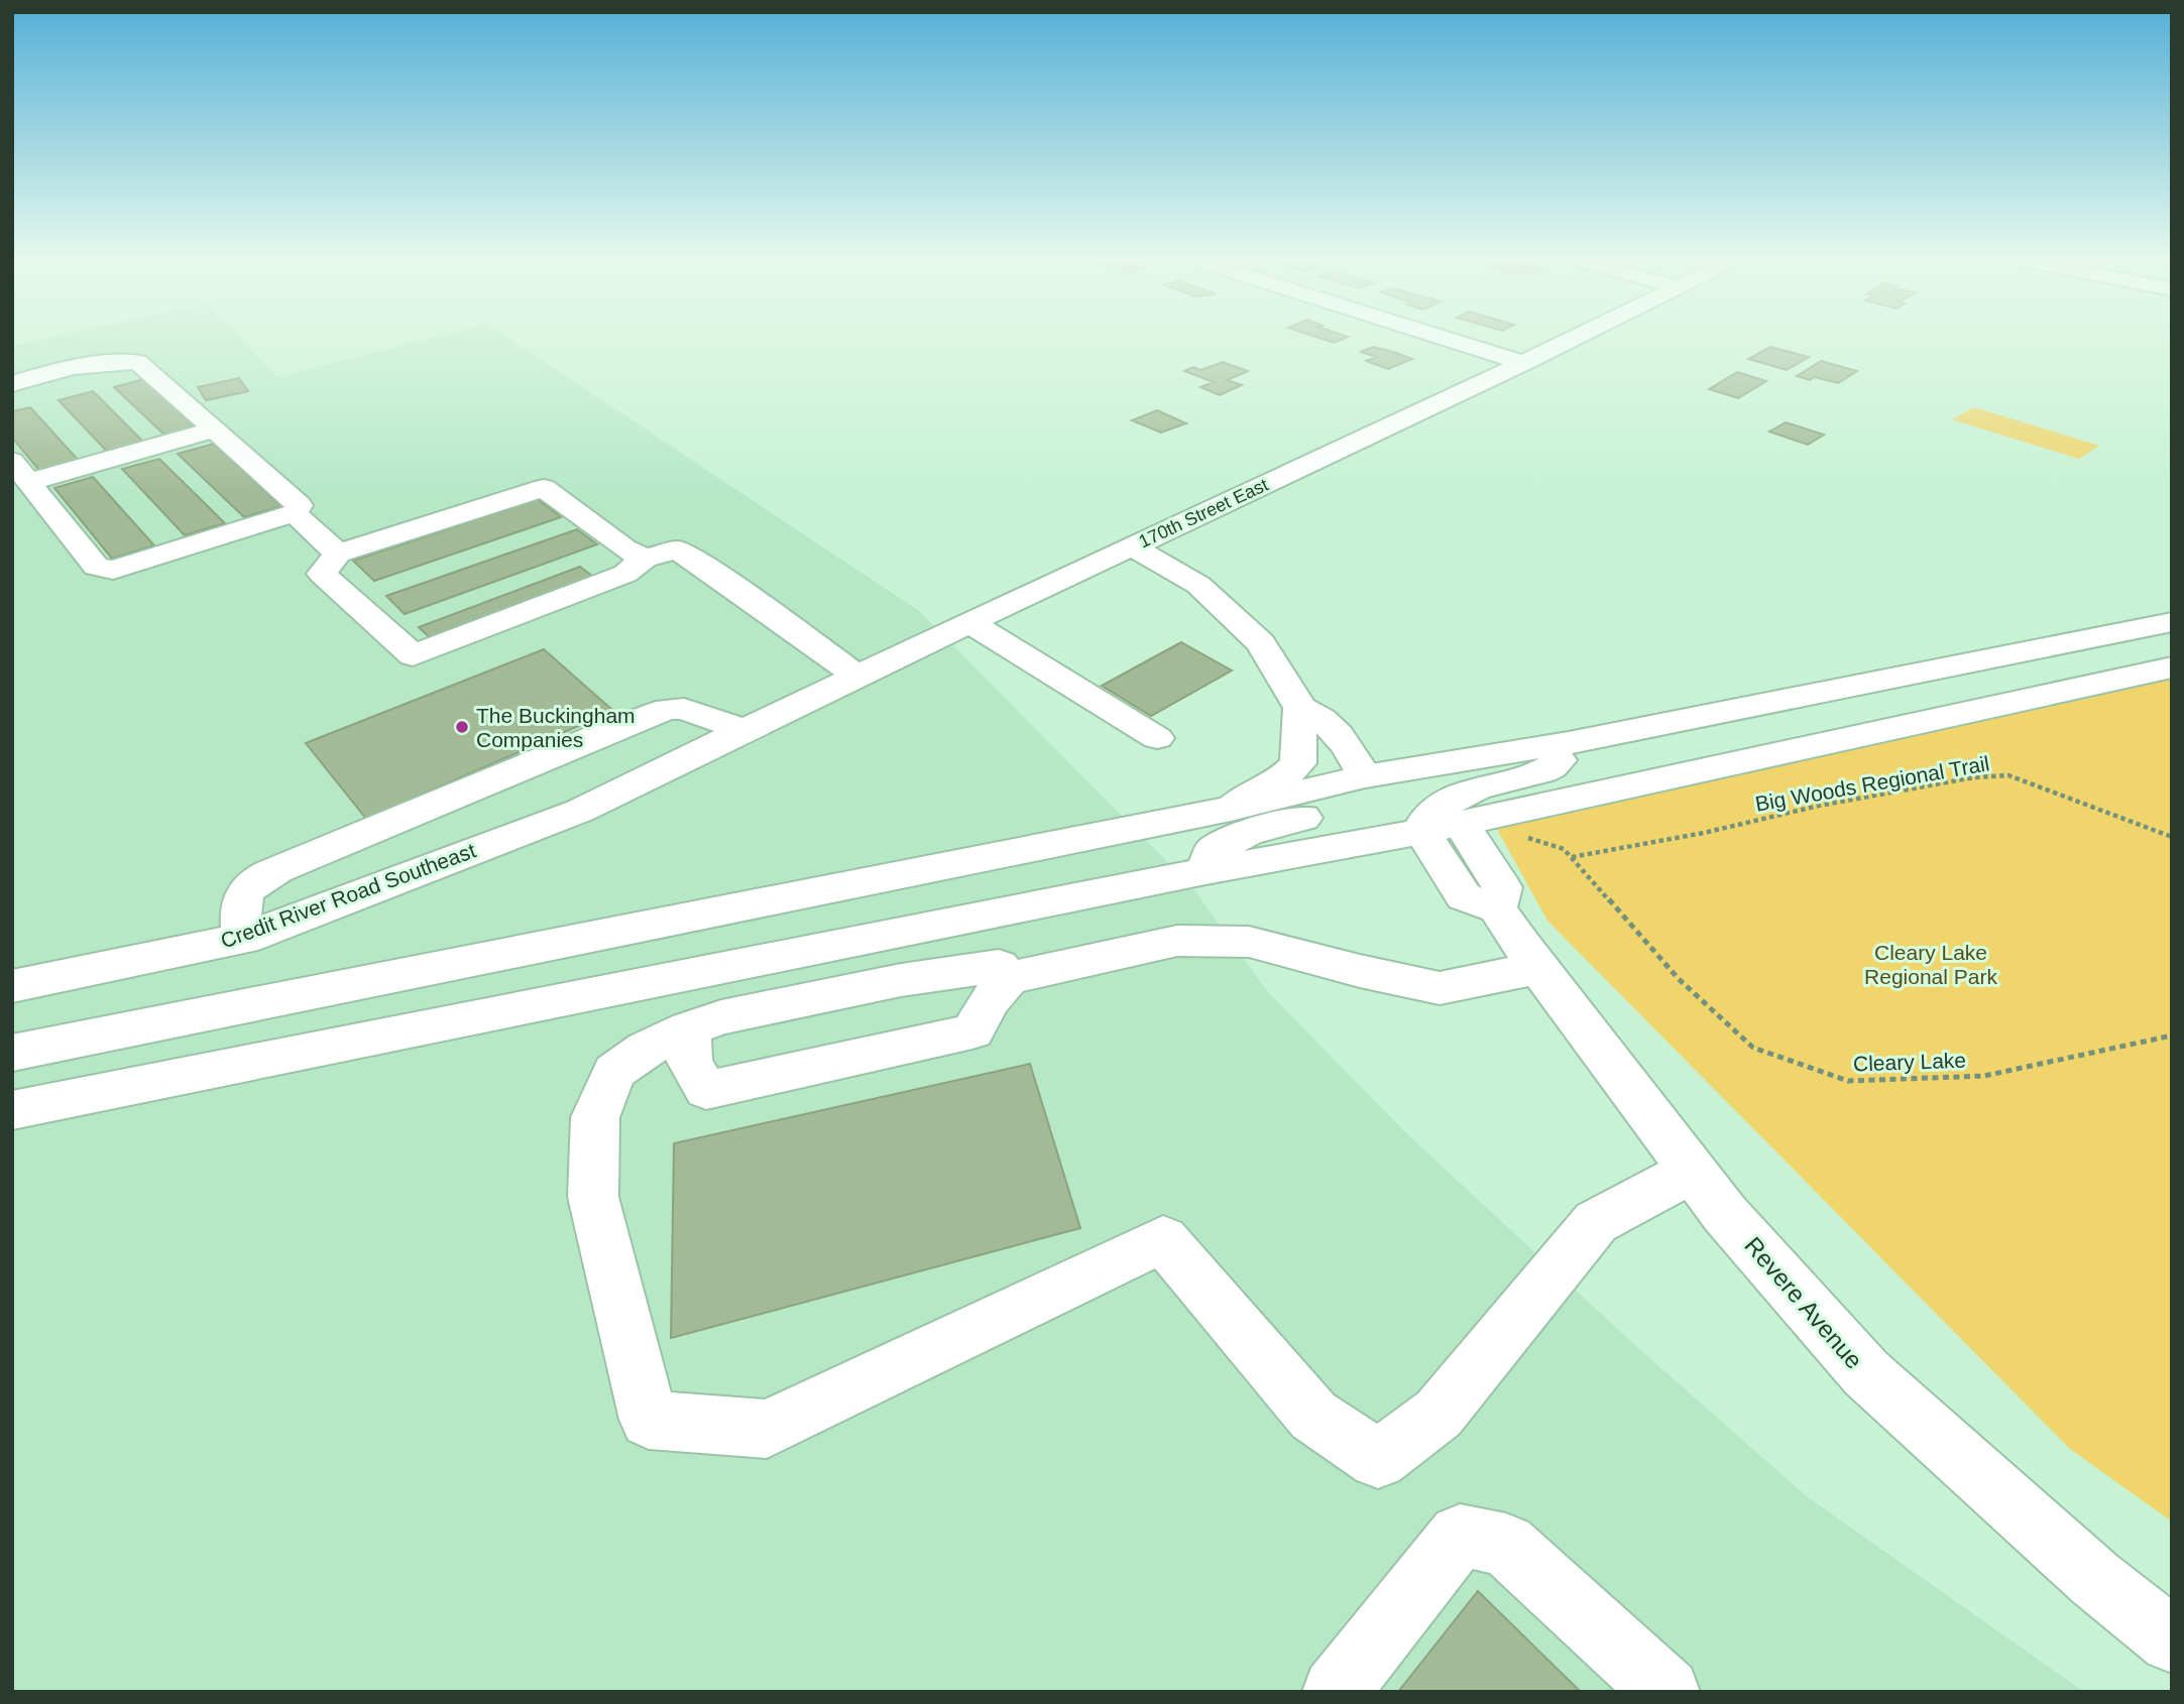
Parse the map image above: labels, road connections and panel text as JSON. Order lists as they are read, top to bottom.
{
  "streets": {
    "street": ["170th Street East", "Credit River Road Southeast", "Revere Avenue"],
    "path": ["Big Woods Regional Trail", "Cleary Lake"]
  },
  "crossings": [
    ["170th Street East", "Credit River Road Southeast"],
    ["Big Woods Regional Trail", "Cleary Lake"]
  ],
  "parks": ["Cleary Lake Regional Park"],
  "places": ["The Buckingham Companies"]
}
